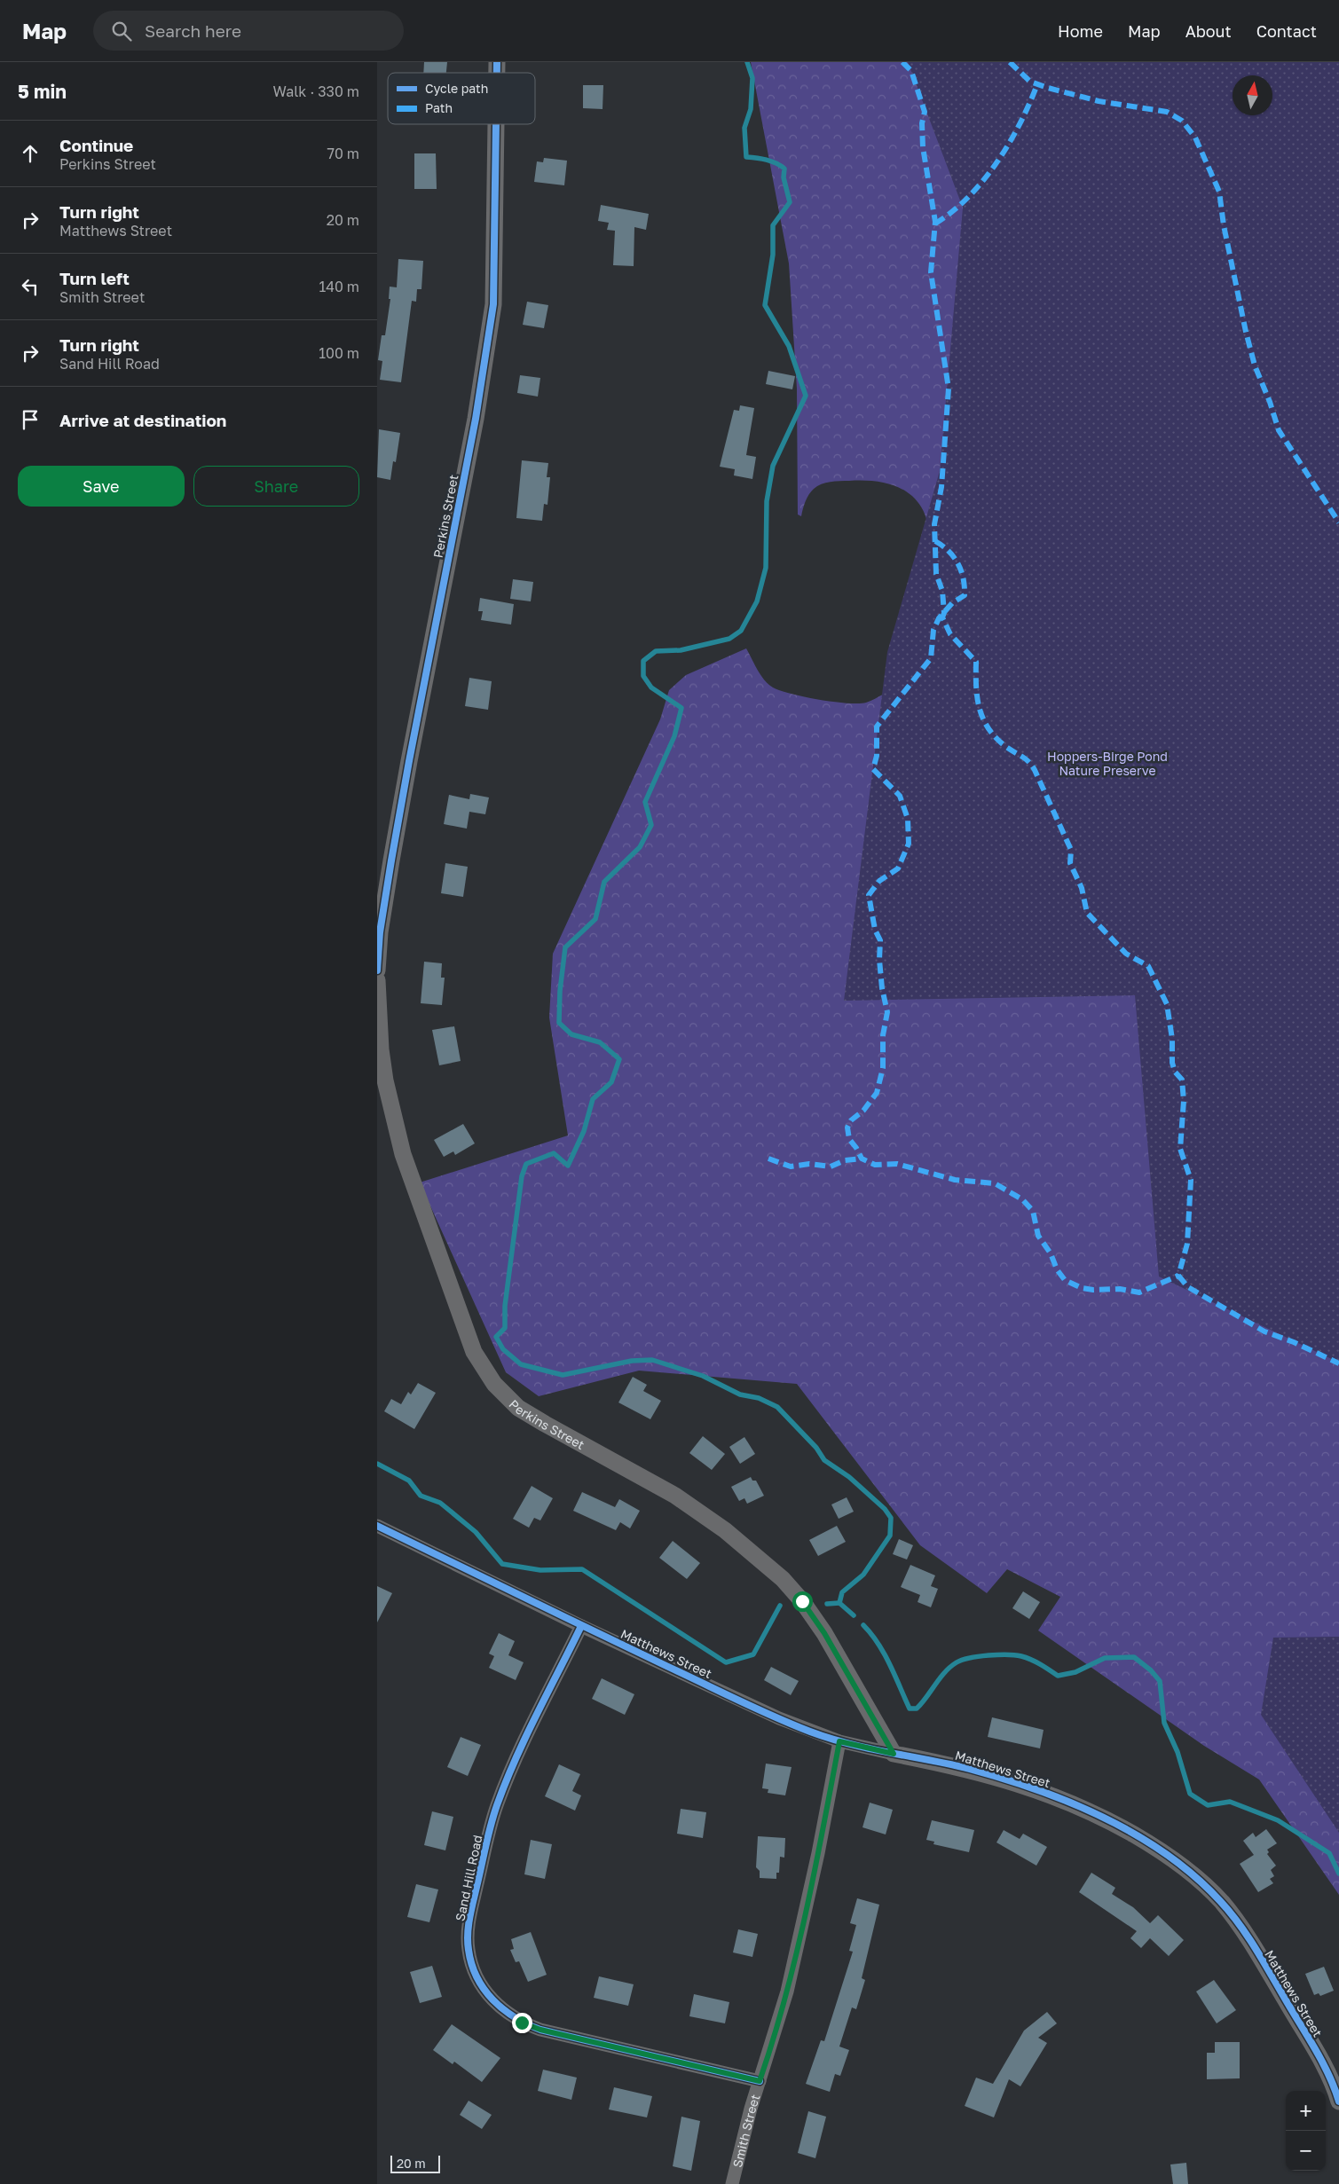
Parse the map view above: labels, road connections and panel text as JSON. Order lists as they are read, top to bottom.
{
  "streets": {
    "street": [
      "Perkins Street",
      "Matthews Street",
      "Sand Hill Road",
      "Smith Street"
    ]
  },
  "crossings": [
    ["Perkins Street", "Matthews Street"],
    ["Matthews Street", "Sand Hill Road"],
    ["Matthews Street", "Smith Street"],
    ["Sand Hill Road", "Smith Street"]
  ],
  "parks": ["Hoppers-Birge Pond Nature Preserve"],
  "legend": ["Cycle path", "Path"],
  "scale_bar": "20 m",
  "north": "top",
  "page": {
    "header": "Map",
    "search": "Search here",
    "nav": [
      "Home",
      "Map",
      "About",
      "Contact"
    ],
    "heading": ["5 min", "Walk · 330 m"],
    "list": [
      ["Continue", "Perkins Street", "70 m"],
      ["Turn right", "Matthews Street", "20 m"],
      ["Turn left", "Smith Street", "140 m"],
      ["Turn right", "Sand Hill Road", "100 m"],
      "Arrive at destination"
    ],
    "buttons": ["Save", "Share"],
    "map_buttons": ["+", "−"],
    "scale": "20 m"
  }
}
